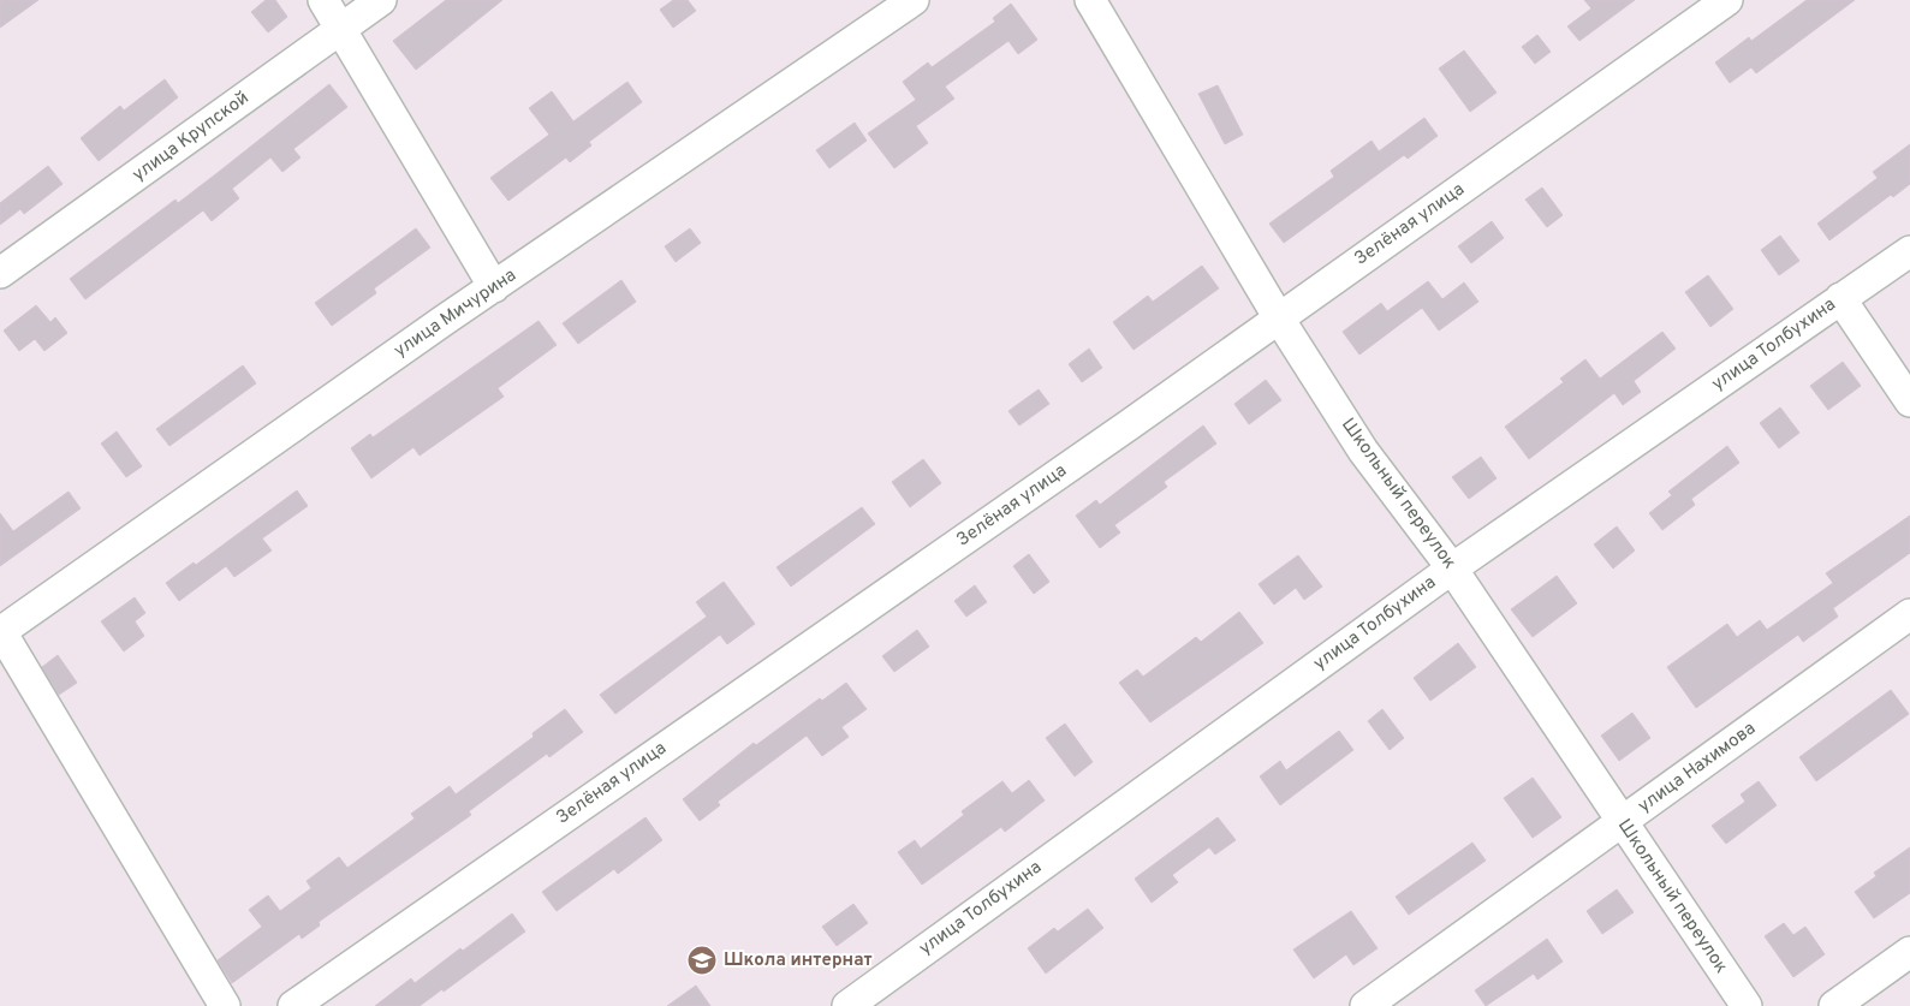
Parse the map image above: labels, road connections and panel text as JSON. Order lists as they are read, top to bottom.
{
  "streets": {
    "street": [
      "улица Крупской",
      "Зелёная улица",
      "улица Мичурина",
      "улица Толбухина",
      "Школьный переулок",
      "улица Нахимова"
    ]
  },
  "crossings": [
    ["Зелёная улица", "Школьный переулок"],
    ["улица Толбухина", "Школьный переулок"],
    ["Школьный переулок", "улица Нахимова"]
  ],
  "places": {
    "school or university": ["Школа интернат"]
  }
}
